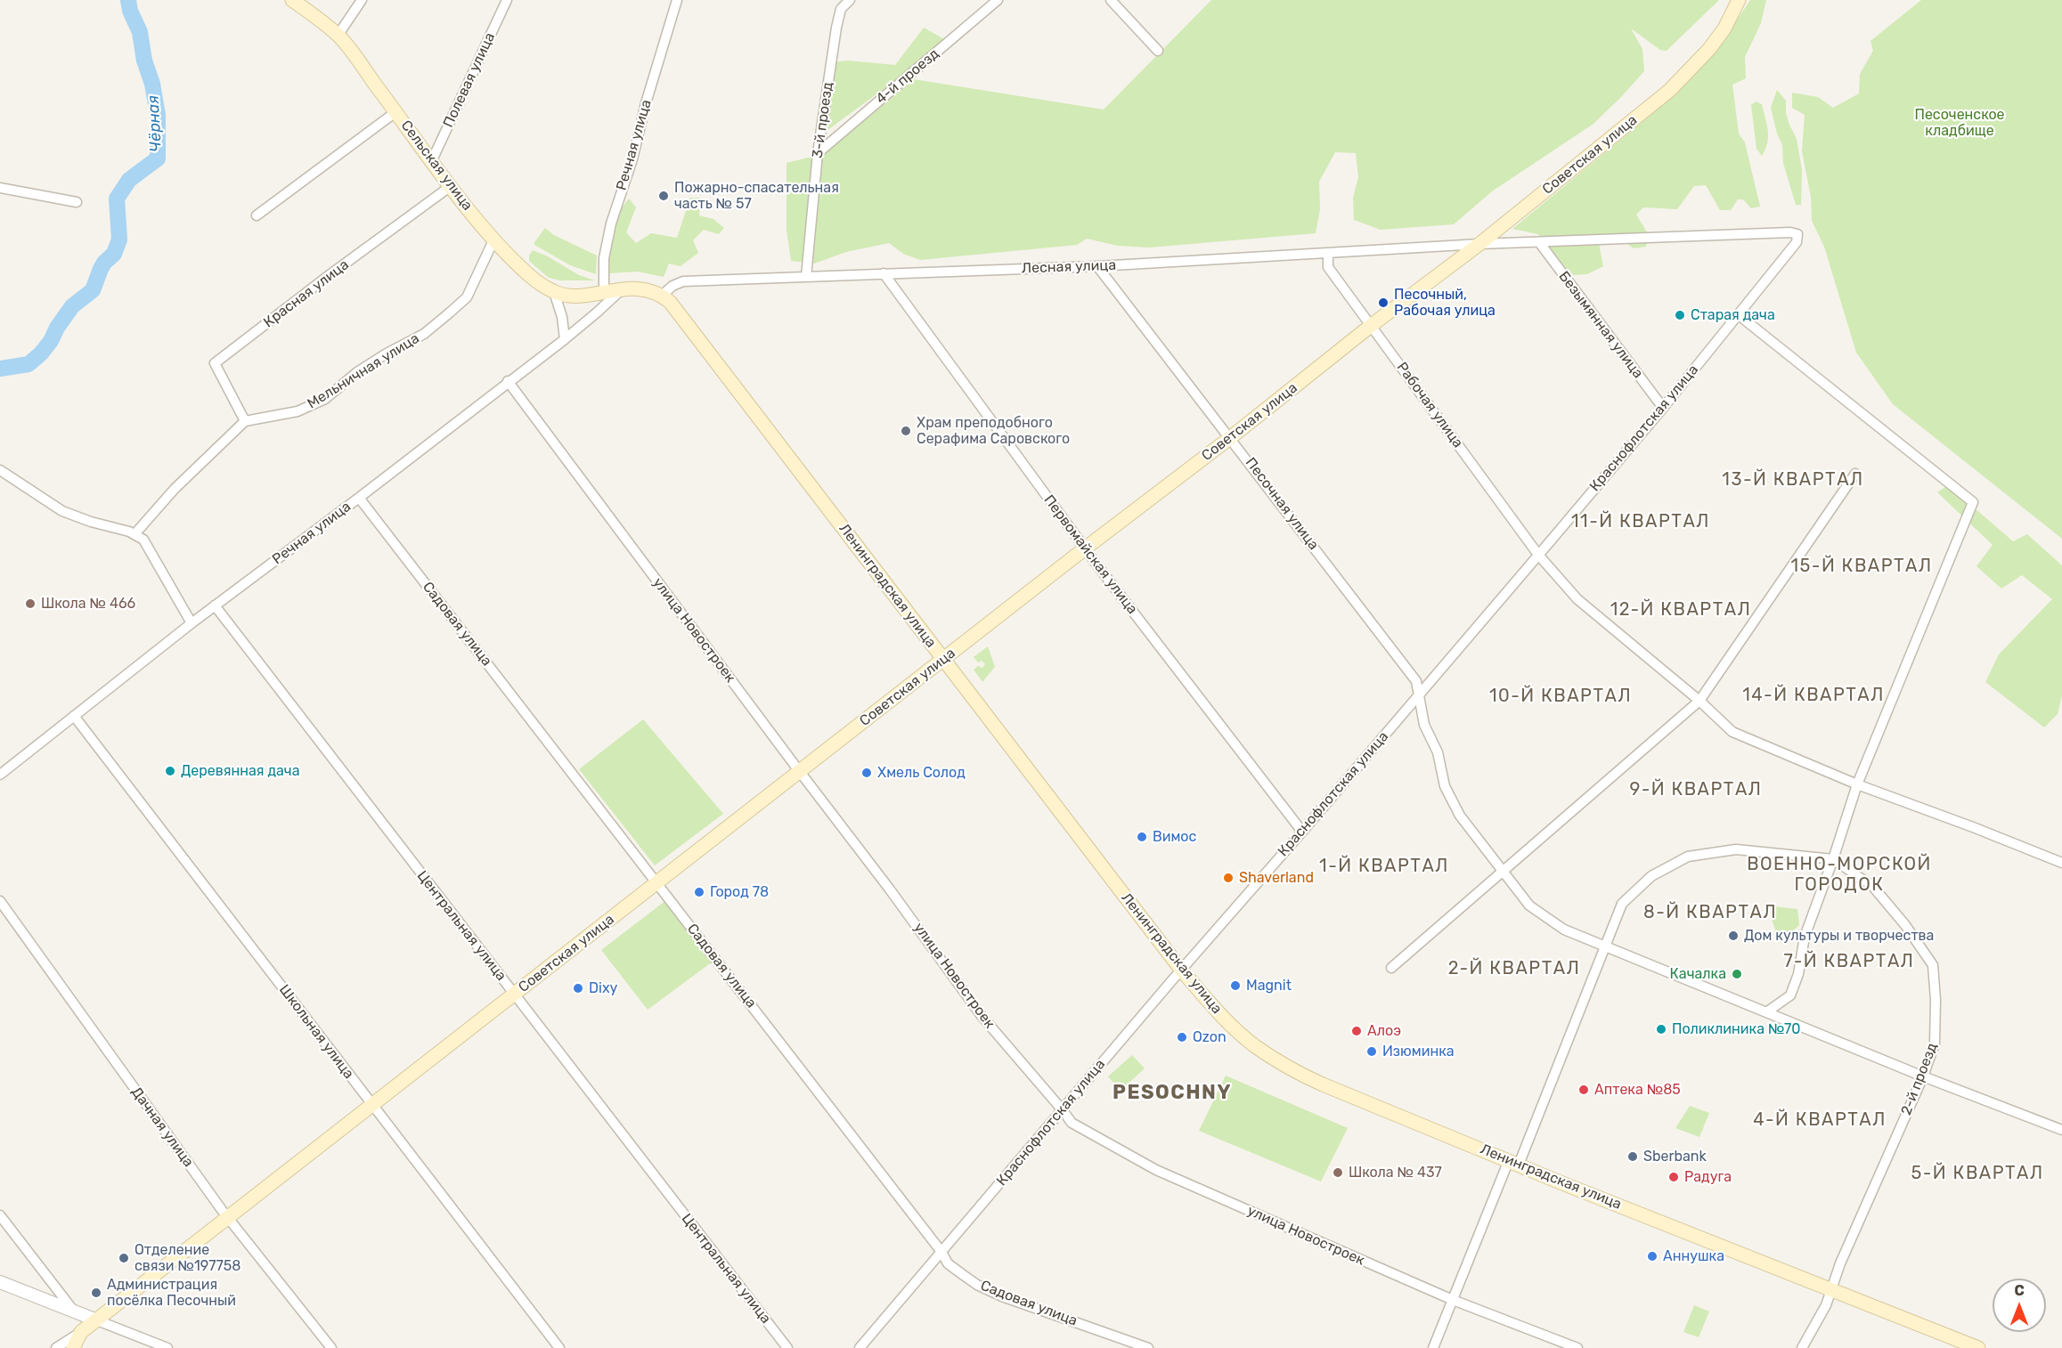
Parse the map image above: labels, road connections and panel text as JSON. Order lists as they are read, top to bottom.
{
  "streets": {
    "main road": [
      "Советская улица",
      "Сельская улица",
      "Лесная улица",
      "Ленинградская улица"
    ],
    "street": [
      "4-й проезд",
      "Полевая улица",
      "3-й проезд",
      "Речная улица",
      "Красная улица",
      "Безымянная улица",
      "Мельничная улица",
      "Рабочая улица",
      "Краснофлотская улица",
      "Песочная улица",
      "Первомайская улица",
      "Садовая улица",
      "улица Новостроек",
      "Центральная улица",
      "Школьная улица",
      "2-й проезд",
      "Дачная улица"
    ]
  },
  "crossings": [
    ["4-й проезд", "3-й проезд"],
    ["Полевая улица", "Сельская улица"],
    ["3-й проезд", "Лесная улица"],
    ["Речная улица", "Лесная улица"],
    ["Речная улица", "Садовая улица"],
    ["Речная улица", "улица Новостроек"],
    ["Речная улица", "Центральная улица"],
    ["Речная улица", "Школьная улица"],
    ["Советская улица", "Лесная улица"],
    ["Советская улица", "Рабочая улица"],
    ["Советская улица", "Песочная улица"],
    ["Советская улица", "Первомайская улица"],
    ["Советская улица", "Ленинградская улица"],
    ["Советская улица", "Садовая улица"],
    ["Советская улица", "улица Новостроек"],
    ["Советская улица", "Центральная улица"],
    ["Советская улица", "Школьная улица"],
    ["Советская улица", "Дачная улица"],
    ["Сельская улица", "Лесная улица"],
    ["Сельская улица", "Красная улица"],
    ["Сельская улица", "Мельничная улица"],
    ["Лесная улица", "Безымянная улица"],
    ["Лесная улица", "Рабочая улица"],
    ["Лесная улица", "Краснофлотская улица"],
    ["Лесная улица", "Песочная улица"],
    ["Лесная улица", "Первомайская улица"],
    ["Лесная улица", "Ленинградская улица"],
    ["Красная улица", "Мельничная улица"],
    ["Безымянная улица", "Краснофлотская улица"],
    ["Рабочая улица", "Краснофлотская улица"],
    ["Краснофлотская улица", "Песочная улица"],
    ["Краснофлотская улица", "Первомайская улица"],
    ["Краснофлотская улица", "Ленинградская улица"],
    ["Краснофлотская улица", "Садовая улица"],
    ["Краснофлотская улица", "улица Новостроек"],
    ["Песочная улица", "2-й проезд"],
    ["Ленинградская улица", "2-й проезд"],
    ["улица Новостроек", "2-й проезд"]
  ],
  "districts": [
    "13-Й КВАРТАЛ",
    "11-Й КВАРТАЛ",
    "15-Й КВАРТАЛ",
    "12-Й КВАРТАЛ",
    "14-Й КВАРТАЛ",
    "10-Й КВАРТАЛ",
    "9-Й КВАРТАЛ",
    "ВОЕННО-МОРСКОЙ ГОРОДОК",
    "1-Й КВАРТАЛ",
    "8-Й КВАРТАЛ",
    "7-Й КВАРТАЛ",
    "2-Й КВАРТАЛ",
    "PESOCHNY",
    "4-Й КВАРТАЛ",
    "5-Й КВАРТАЛ"
  ],
  "water": ["Чёрная"],
  "parks": ["Песоченское кладбище"],
  "places": [
    "Пожарно-спасательная часть № 57",
    "Песочный, Рабочая улица",
    "Старая дача",
    "Храм преподобного Серафима Саровского",
    "Школа № 466",
    "Деревянная дача",
    "Хмель Солод",
    "Вимос",
    "Shaverland",
    "Город 78",
    "Дом культуры и творчества",
    "Качалка",
    "Magnit",
    "Dixy",
    "Поликлиника №70",
    "Алоэ",
    "Ozon",
    "Изюминка",
    "Аптека №85",
    "Sberbank",
    "Школа № 437",
    "Радуга",
    "Аннушка",
    "Отделение связи №197758",
    "Администрация посёлка Песочный"
  ],
  "north": "top"
}
